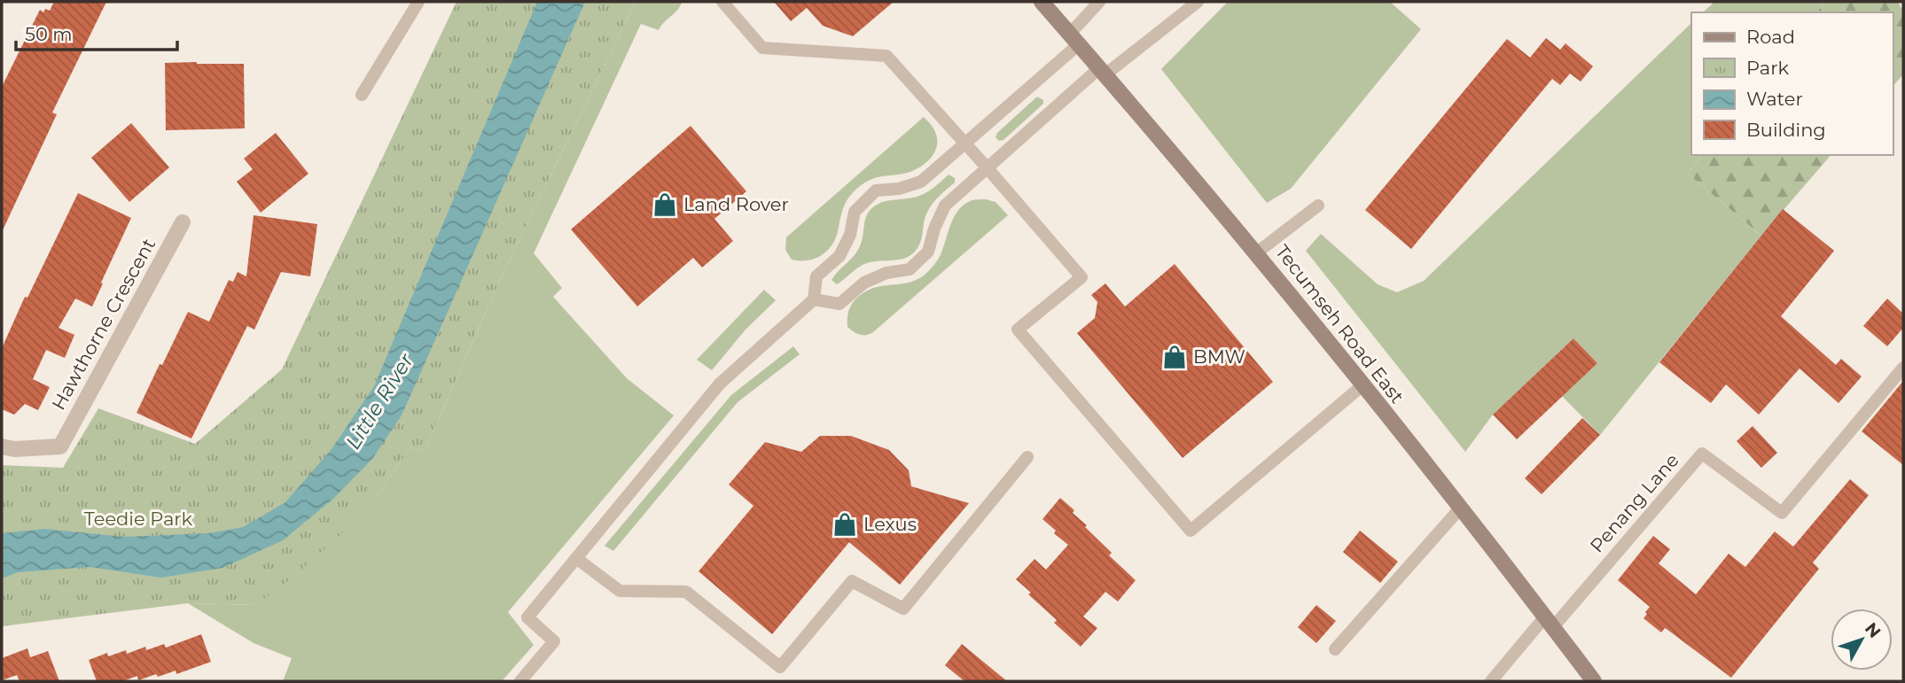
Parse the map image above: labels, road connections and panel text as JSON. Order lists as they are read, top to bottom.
{
  "streets": {
    "main road": ["Tecumseh Road East"],
    "street": ["Hawthorne Crescent"],
    "lane": ["Penang Lane"]
  },
  "crossings": [
    ["Tecumseh Road East", "Penang Lane"]
  ],
  "water": ["Little River"],
  "parks": ["Teedie Park"],
  "places": {
    "shop": ["Land Rover", "BMW", "Lexus"]
  },
  "legend": [
    "Road",
    "Park",
    "Water",
    "Building"
  ],
  "scale_bar": "50 m",
  "north": "top right"
}
